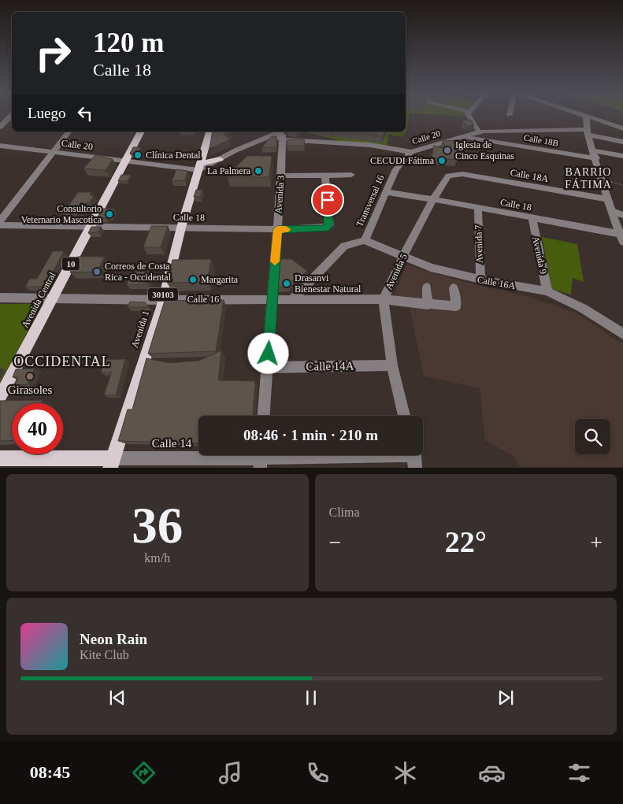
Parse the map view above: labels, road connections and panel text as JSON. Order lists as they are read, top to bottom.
{
  "streets": {
    "main road": [
      "10",
      "30103",
      "Avenida Central",
      "Avenida 1",
      "Calle 14"
    ],
    "street": [
      "Calle 20",
      "Calle 18B",
      "Calle 18A",
      "Avenida 3",
      "Transversal 16",
      "Calle 18",
      "Avenida 7",
      "Avenida 9",
      "Avenida 5",
      "Calle 16A",
      "Calle 16",
      "Calle 14A"
    ]
  },
  "crossings": [
    ["Calle 20", "Calle 18B"],
    ["Calle 20", "Avenida 3"],
    ["Calle 20", "Transversal 16"],
    ["Calle 20", "Avenida Central"],
    ["Calle 20", "Avenida 1"],
    ["Calle 18A", "Avenida 5"],
    ["Avenida 3", "Calle 18"],
    ["Avenida 3", "Calle 16"],
    ["Avenida 3", "Calle 14A"],
    ["Transversal 16", "Calle 18"],
    ["Transversal 16", "Calle 16A"],
    ["Transversal 16", "Calle 16"],
    ["Calle 18", "Avenida 7"],
    ["Calle 18", "Avenida 9"],
    ["Calle 18", "Avenida 5"],
    ["Calle 18", "Avenida Central"],
    ["Calle 18", "Avenida 1"],
    ["Avenida 7", "Calle 16A"],
    ["Avenida 9", "Calle 16A"],
    ["Avenida 5", "Calle 16A"],
    ["Avenida 5", "Calle 16"],
    ["Avenida 5", "Calle 14A"],
    ["Calle 16", "Avenida Central"],
    ["Calle 16", "Avenida 1"],
    ["Avenida 1", "Calle 14"]
  ],
  "districts": ["BARRIO FÁTIMA", "OCCIDENTAL"],
  "places": [
    "Iglesia de Cinco Esquinas",
    "Clínica Dental",
    "CECUDI Fátima",
    "La Palmera",
    "Consultorio Veternario Mascotica",
    "Correos de Costa Rica - Occidental",
    "Margarita",
    "Drasanvi Bienestar Natural",
    "Girasoles"
  ],
  "page": {
    "turn": ["120 m", "Calle 18"],
    "then": "Luego",
    "limit": "40",
    "trip": "08:46 · 1 min · 210 m",
    "tile": [
      ["36", "km/h"],
      "Clima"
    ],
    "heat": ["−", "22°", "+"],
    "song": ["Neon Rain", "Kite Club"],
    "tabs": "08:45"
  }
}
